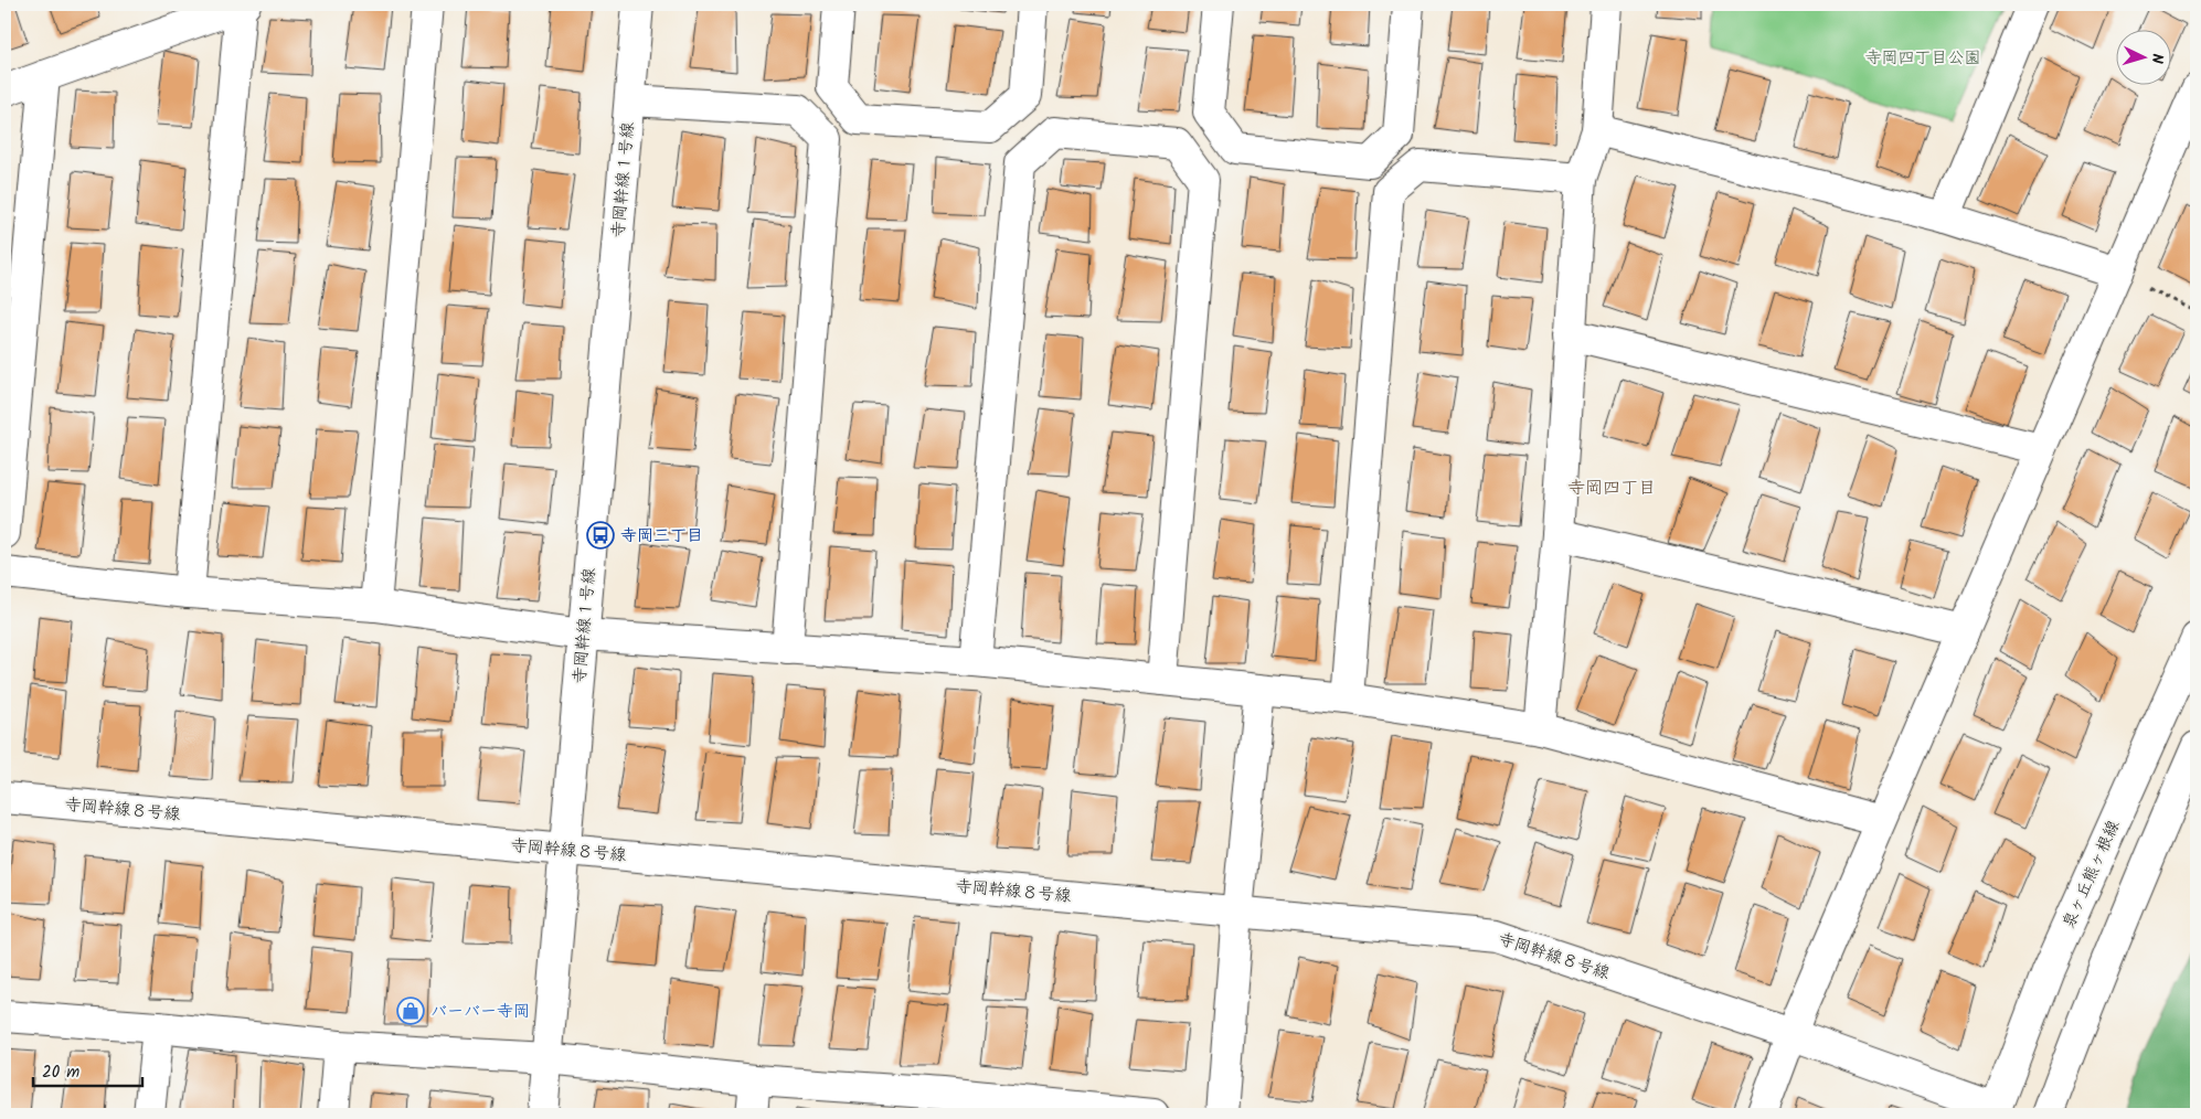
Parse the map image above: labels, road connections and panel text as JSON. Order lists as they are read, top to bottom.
{
  "streets": {
    "street": ["寺岡幹線１号線", "寺岡幹線８号線", "泉ヶ丘熊ヶ根線"]
  },
  "crossings": [
    ["寺岡幹線１号線", "寺岡幹線８号線"],
    ["寺岡幹線８号線", "泉ヶ丘熊ヶ根線"]
  ],
  "districts": ["寺岡四丁目"],
  "parks": ["寺岡四丁目公園"],
  "places": {
    "bus stop": ["寺岡三丁目"],
    "shop": ["バーバー寺岡"]
  },
  "scale_bar": "20 m",
  "north": "right"
}
